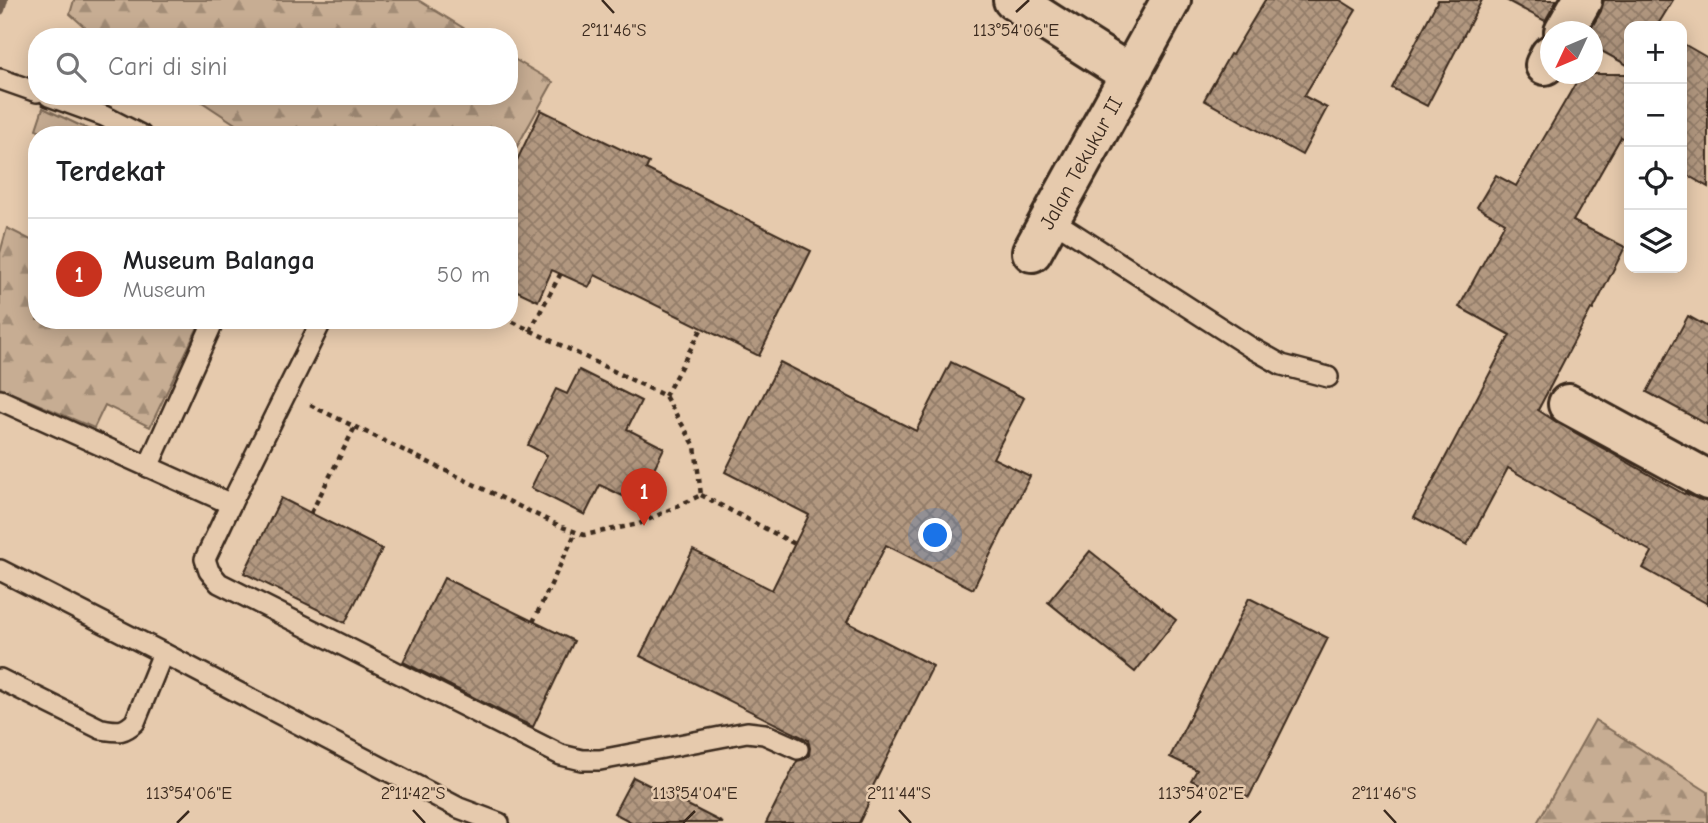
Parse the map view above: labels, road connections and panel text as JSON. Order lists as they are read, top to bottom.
{
  "streets": {
    "street": ["Jalan Tekukur II"]
  },
  "north": "bottom left",
  "page": {
    "map_buttons": ["+", "−"],
    "search": "Cari di sini",
    "heading": "Terdekat",
    "list": [
      {
        "mark": "1",
        "name": "Museum Balanga",
        "note": "Museum",
        "value": "50 m"
      }
    ],
    "pins": "1"
  },
  "coordinates": [
    "113°54'06\"E",
    "2°11'46\"S",
    "2°11'42\"S",
    "2°11'44\"S",
    "113°54'04\"E",
    "113°54'02\"E"
  ]
}
